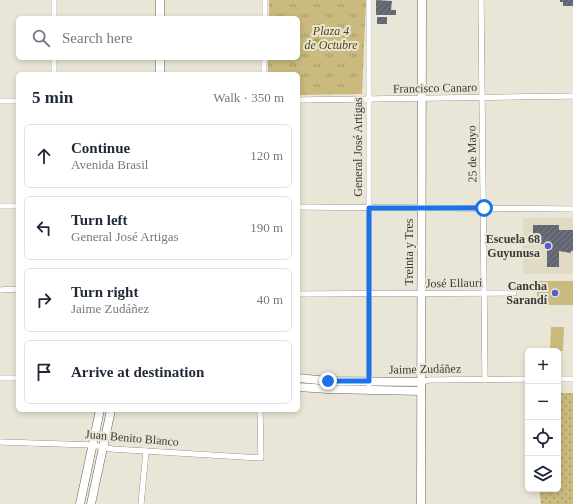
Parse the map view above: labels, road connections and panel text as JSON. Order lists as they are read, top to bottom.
{
  "streets": {
    "street": [
      "Francisco Canaro",
      "General José Artigas",
      "25 de Mayo",
      "Treinta y Tres",
      "José Ellauri",
      "Jaime Zudáñez",
      "Juan Benito Blanco"
    ]
  },
  "crossings": [
    ["Francisco Canaro", "General José Artigas"],
    ["Francisco Canaro", "25 de Mayo"],
    ["Francisco Canaro", "Treinta y Tres"],
    ["General José Artigas", "José Ellauri"],
    ["General José Artigas", "Jaime Zudáñez"],
    ["25 de Mayo", "José Ellauri"],
    ["25 de Mayo", "Jaime Zudáñez"],
    ["Treinta y Tres", "José Ellauri"],
    ["Treinta y Tres", "Jaime Zudáñez"]
  ],
  "parks": ["Plaza 4 de Octubre"],
  "places": ["Escuela 68 Guyunusa", "Cancha Sarandí"],
  "page": {
    "search": "Search here",
    "heading": ["5 min", "Walk · 350 m"],
    "list": [
      ["Continue", "Avenida Brasil", "120 m"],
      ["Turn left", "General José Artigas", "190 m"],
      ["Turn right", "Jaime Zudáñez", "40 m"],
      "Arrive at destination"
    ],
    "map_buttons": ["+", "−"]
  }
}
